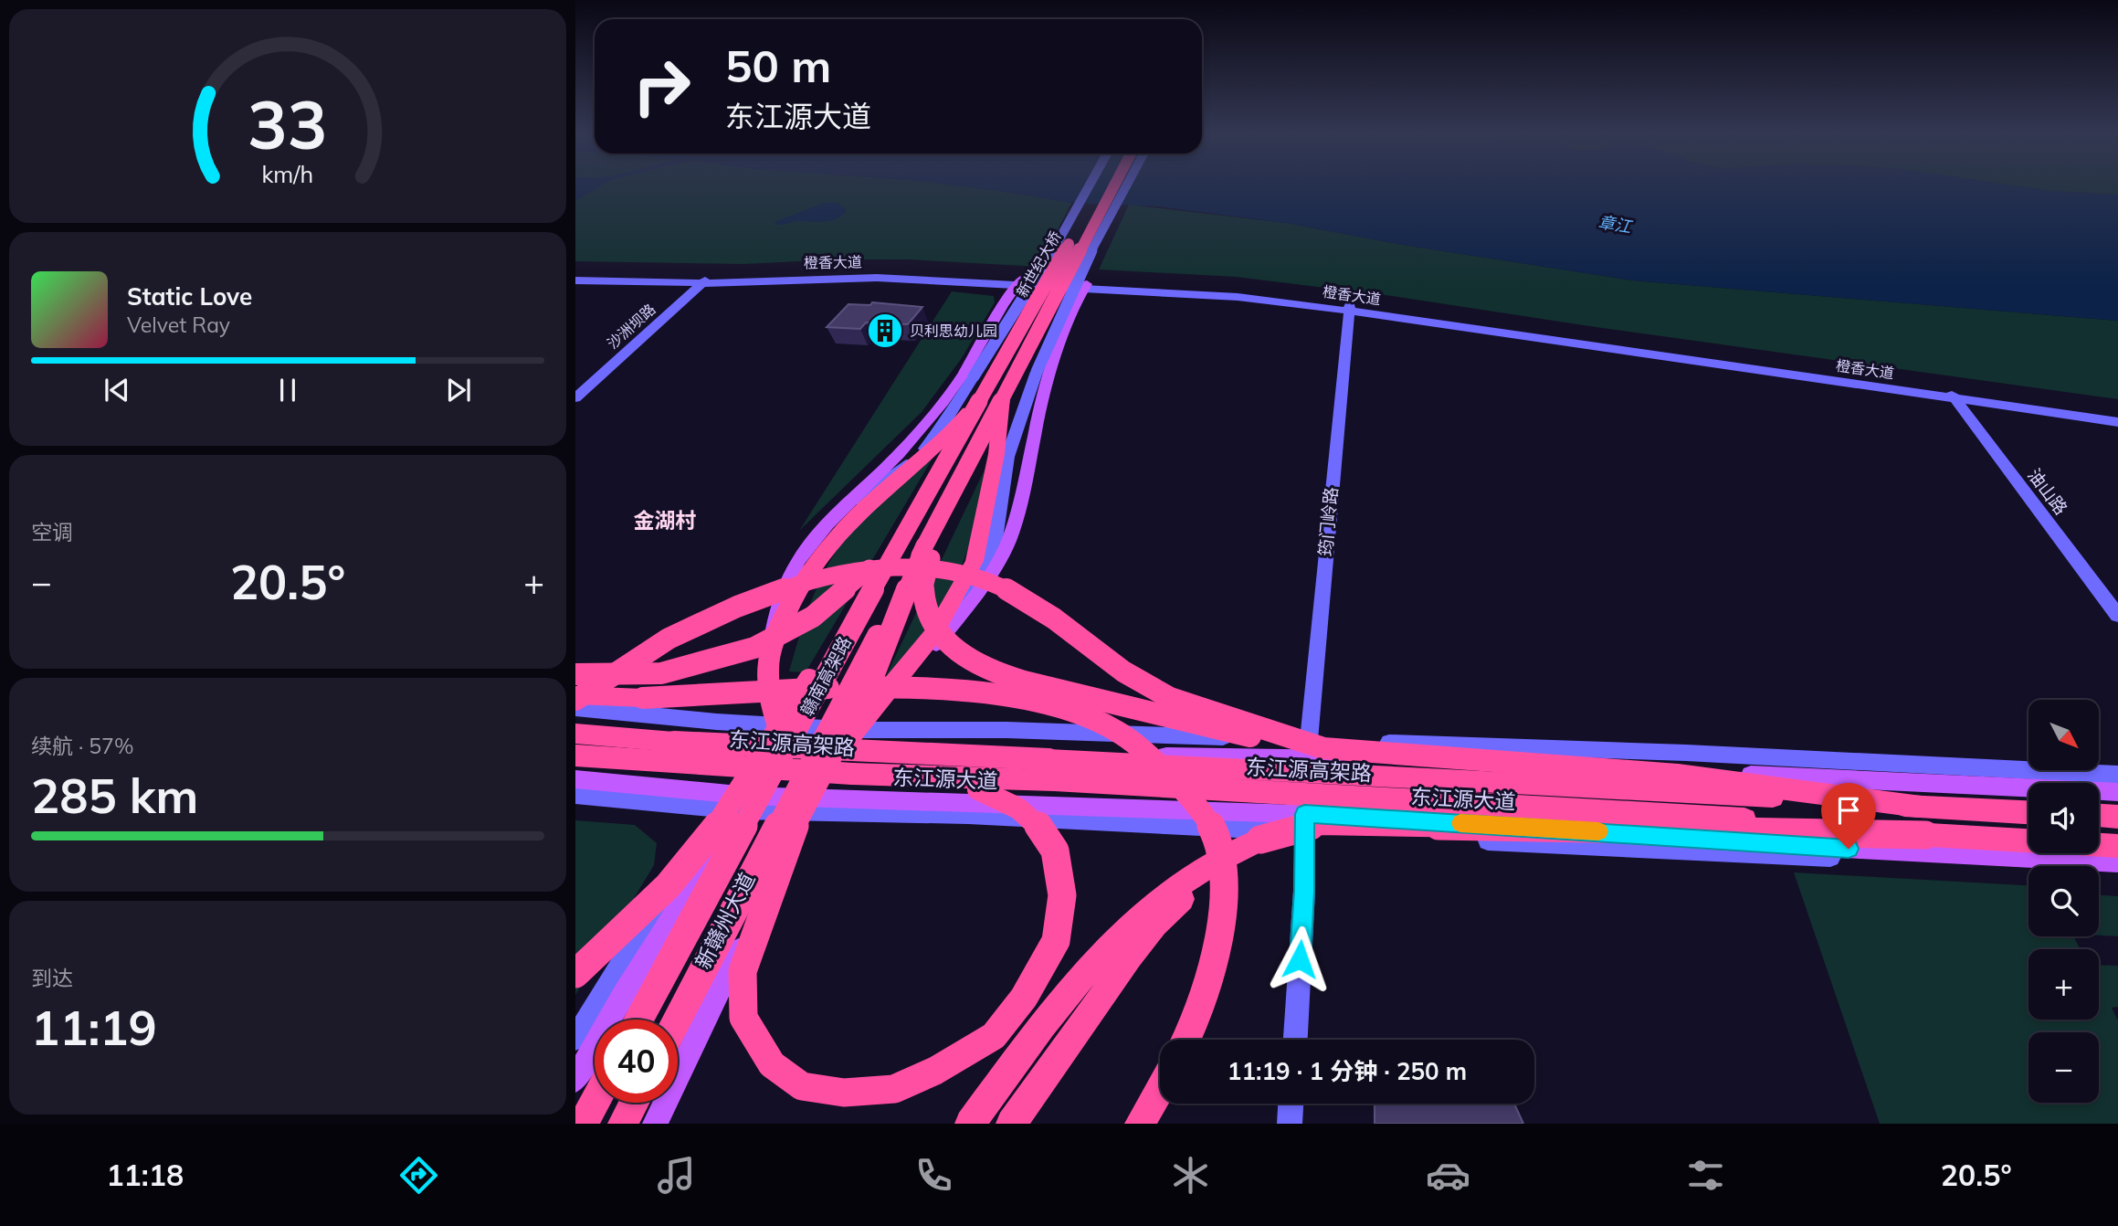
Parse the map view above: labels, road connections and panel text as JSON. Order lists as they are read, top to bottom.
{
  "streets": {
    "highway": ["新世纪大桥", "赣南高架路", "东江源高架路"],
    "main road": ["东江源大道", "新赣州大道"],
    "street": [
      "橙香大道",
      "沙洲坝路",
      "油山路",
      "筠门岭路"
    ]
  },
  "crossings": [
    ["橙香大道", "沙洲坝路"],
    ["橙香大道", "油山路"],
    ["橙香大道", "筠门岭路"],
    ["新世纪大桥", "赣南高架路"],
    ["东江源大道", "新赣州大道"]
  ],
  "districts": ["金湖村"],
  "water": ["章江"],
  "places": {
    "building": ["贝利思幼儿园"]
  },
  "north": "bottom right",
  "page": {
    "turn": ["50 m", "东江源大道"],
    "song": ["Static Love", "Velvet Ray"],
    "tile": [
      "空调",
      ["续航 · 57%", "285 km"],
      ["到达", "11:19"]
    ],
    "heat": ["−", "20.5°", "+"],
    "map_buttons": ["+", "−"],
    "limit": "40",
    "trip": "11:19 · 1 分钟 · 250 m",
    "tabs": ["11:18", "20.5°"],
    "gauge": ["33", "km/h"]
  }
}
